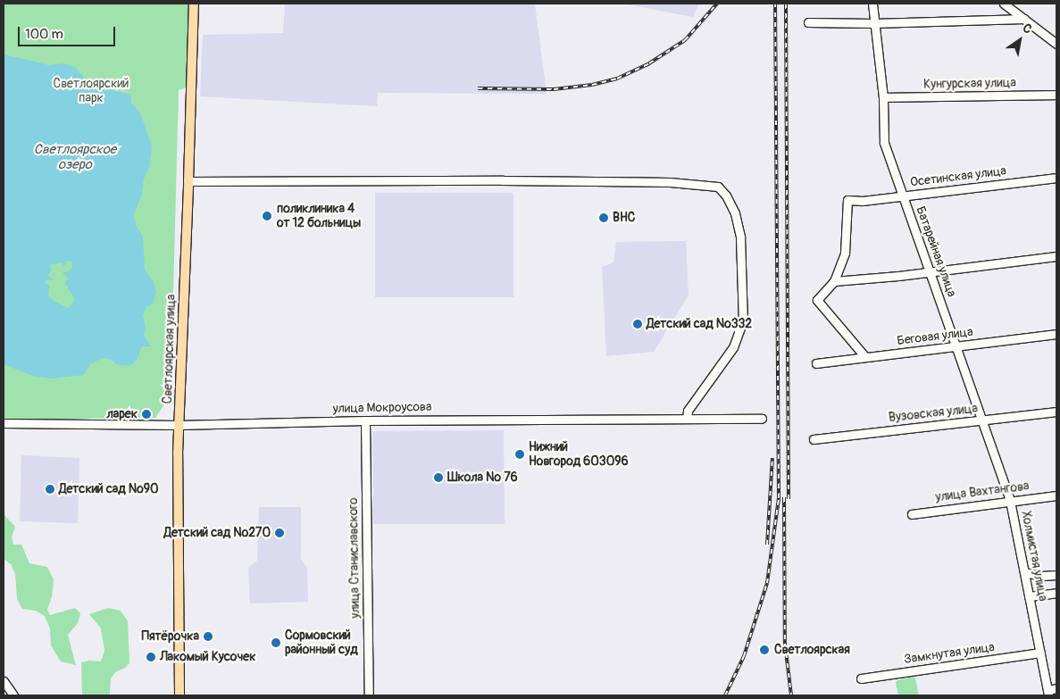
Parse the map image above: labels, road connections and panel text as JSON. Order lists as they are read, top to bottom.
{
  "streets": {
    "main road": ["Светлоярская улица"],
    "street": [
      "Кунгурская улица",
      "Осетинская улица",
      "Батарейная улица",
      "Беговая улица",
      "улица Мокроусова",
      "Вузовская улица",
      "улица Вахтангова",
      "Холмистая улица",
      "улица Станиславского",
      "Замкнутая улица"
    ]
  },
  "crossings": [
    ["Кунгурская улица", "Батарейная улица"],
    ["Осетинская улица", "Батарейная улица"],
    ["Батарейная улица", "Беговая улица"],
    ["Батарейная улица", "Вузовская улица"],
    ["Батарейная улица", "улица Вахтангова"],
    ["Батарейная улица", "Холмистая улица"],
    ["Светлоярская улица", "улица Мокроусова"],
    ["улица Мокроусова", "улица Станиславского"],
    ["улица Вахтангова", "Холмистая улица"],
    ["Холмистая улица", "Замкнутая улица"]
  ],
  "water": ["Светлоярское озеро"],
  "parks": ["Светлоярский парк"],
  "places": [
    "поликлиника 4 от 12 больницы",
    "ВНС",
    "Детский сад №332",
    "ларек",
    "Нижний Новгород 603096",
    "Школа № 76",
    "Детский сад №90",
    "Детский сад №270",
    "Пятёрочка",
    "Сормовский районный суд",
    "Светлоярская",
    "Лакомый Кусочек"
  ],
  "scale_bar": "100 m",
  "north": "top right"
}
